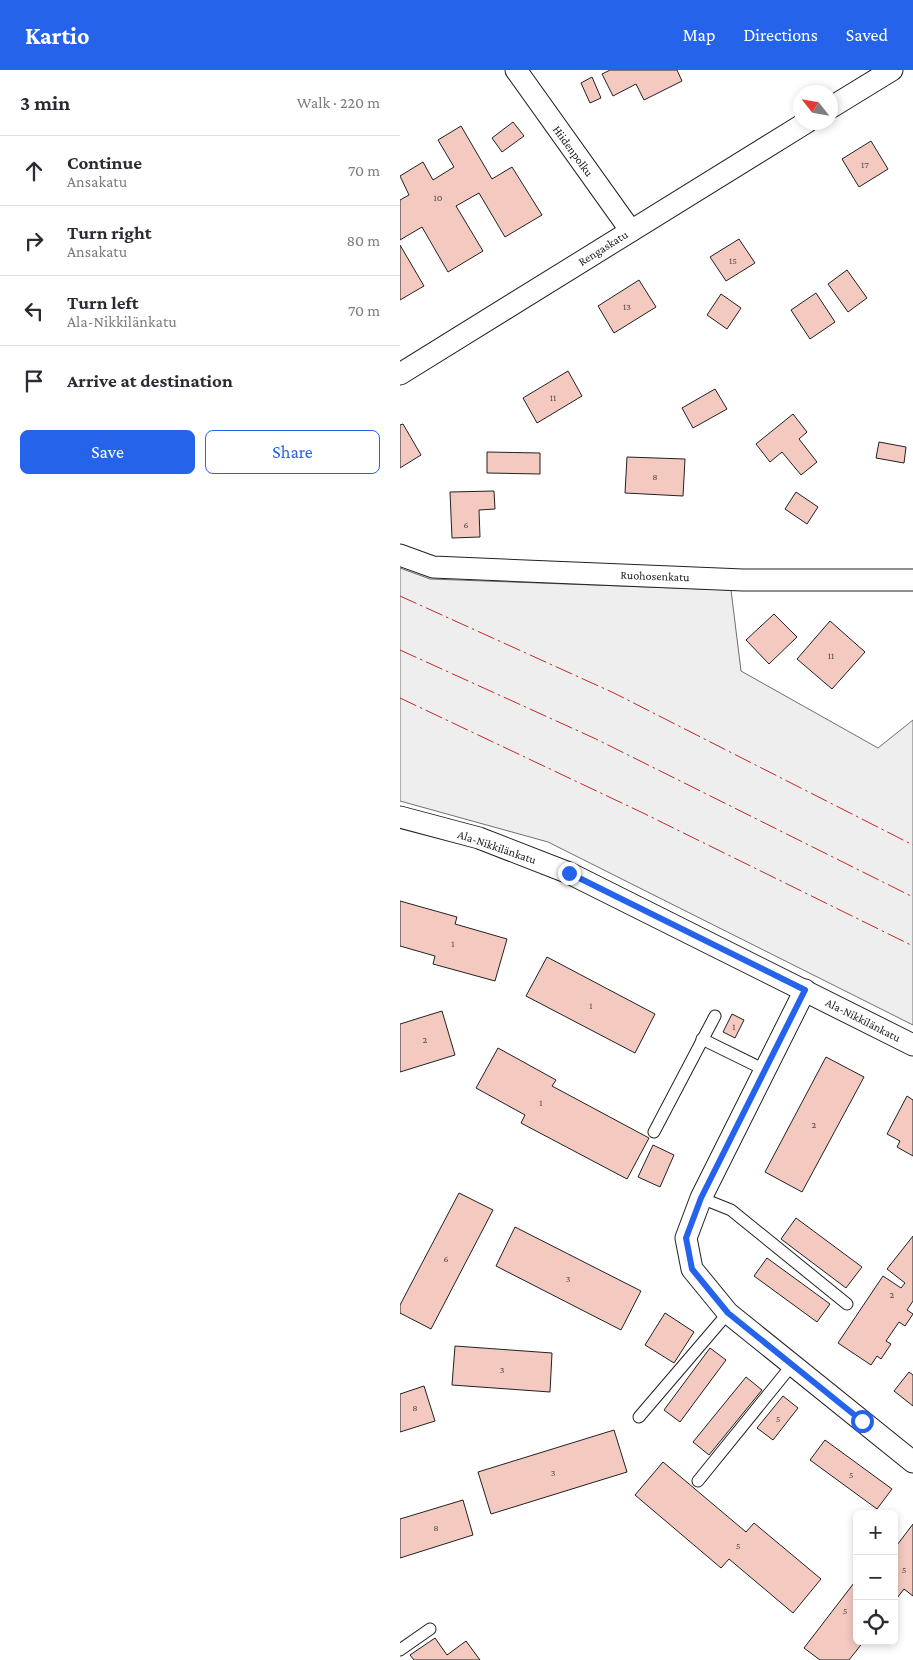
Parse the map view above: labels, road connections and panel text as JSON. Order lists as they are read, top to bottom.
{
  "streets": {
    "street": [
      "Hiidenpolku",
      "Rengaskatu",
      "Ruohosenkatu",
      "Ala-Nikkilänkatu"
    ]
  },
  "crossings": [
    ["Hiidenpolku", "Rengaskatu"]
  ],
  "house_numbers": [
    "17",
    "10",
    "15",
    "13",
    "11",
    "8",
    "6",
    "11",
    "1",
    "1",
    "1",
    "2",
    "1",
    "2",
    "6",
    "3",
    "2",
    "3",
    "8",
    "5",
    "3",
    "5",
    "8",
    "5",
    "5",
    "5"
  ],
  "north": "top left",
  "page": {
    "header": "Kartio",
    "nav": ["Map", "Directions", "Saved"],
    "heading": ["3 min", "Walk · 220 m"],
    "list": [
      ["Continue", "Ansakatu", "70 m"],
      ["Turn right", "Ansakatu", "80 m"],
      ["Turn left", "Ala-Nikkilänkatu", "70 m"],
      "Arrive at destination"
    ],
    "buttons": ["Save", "Share"],
    "map_buttons": ["+", "−"]
  }
}
